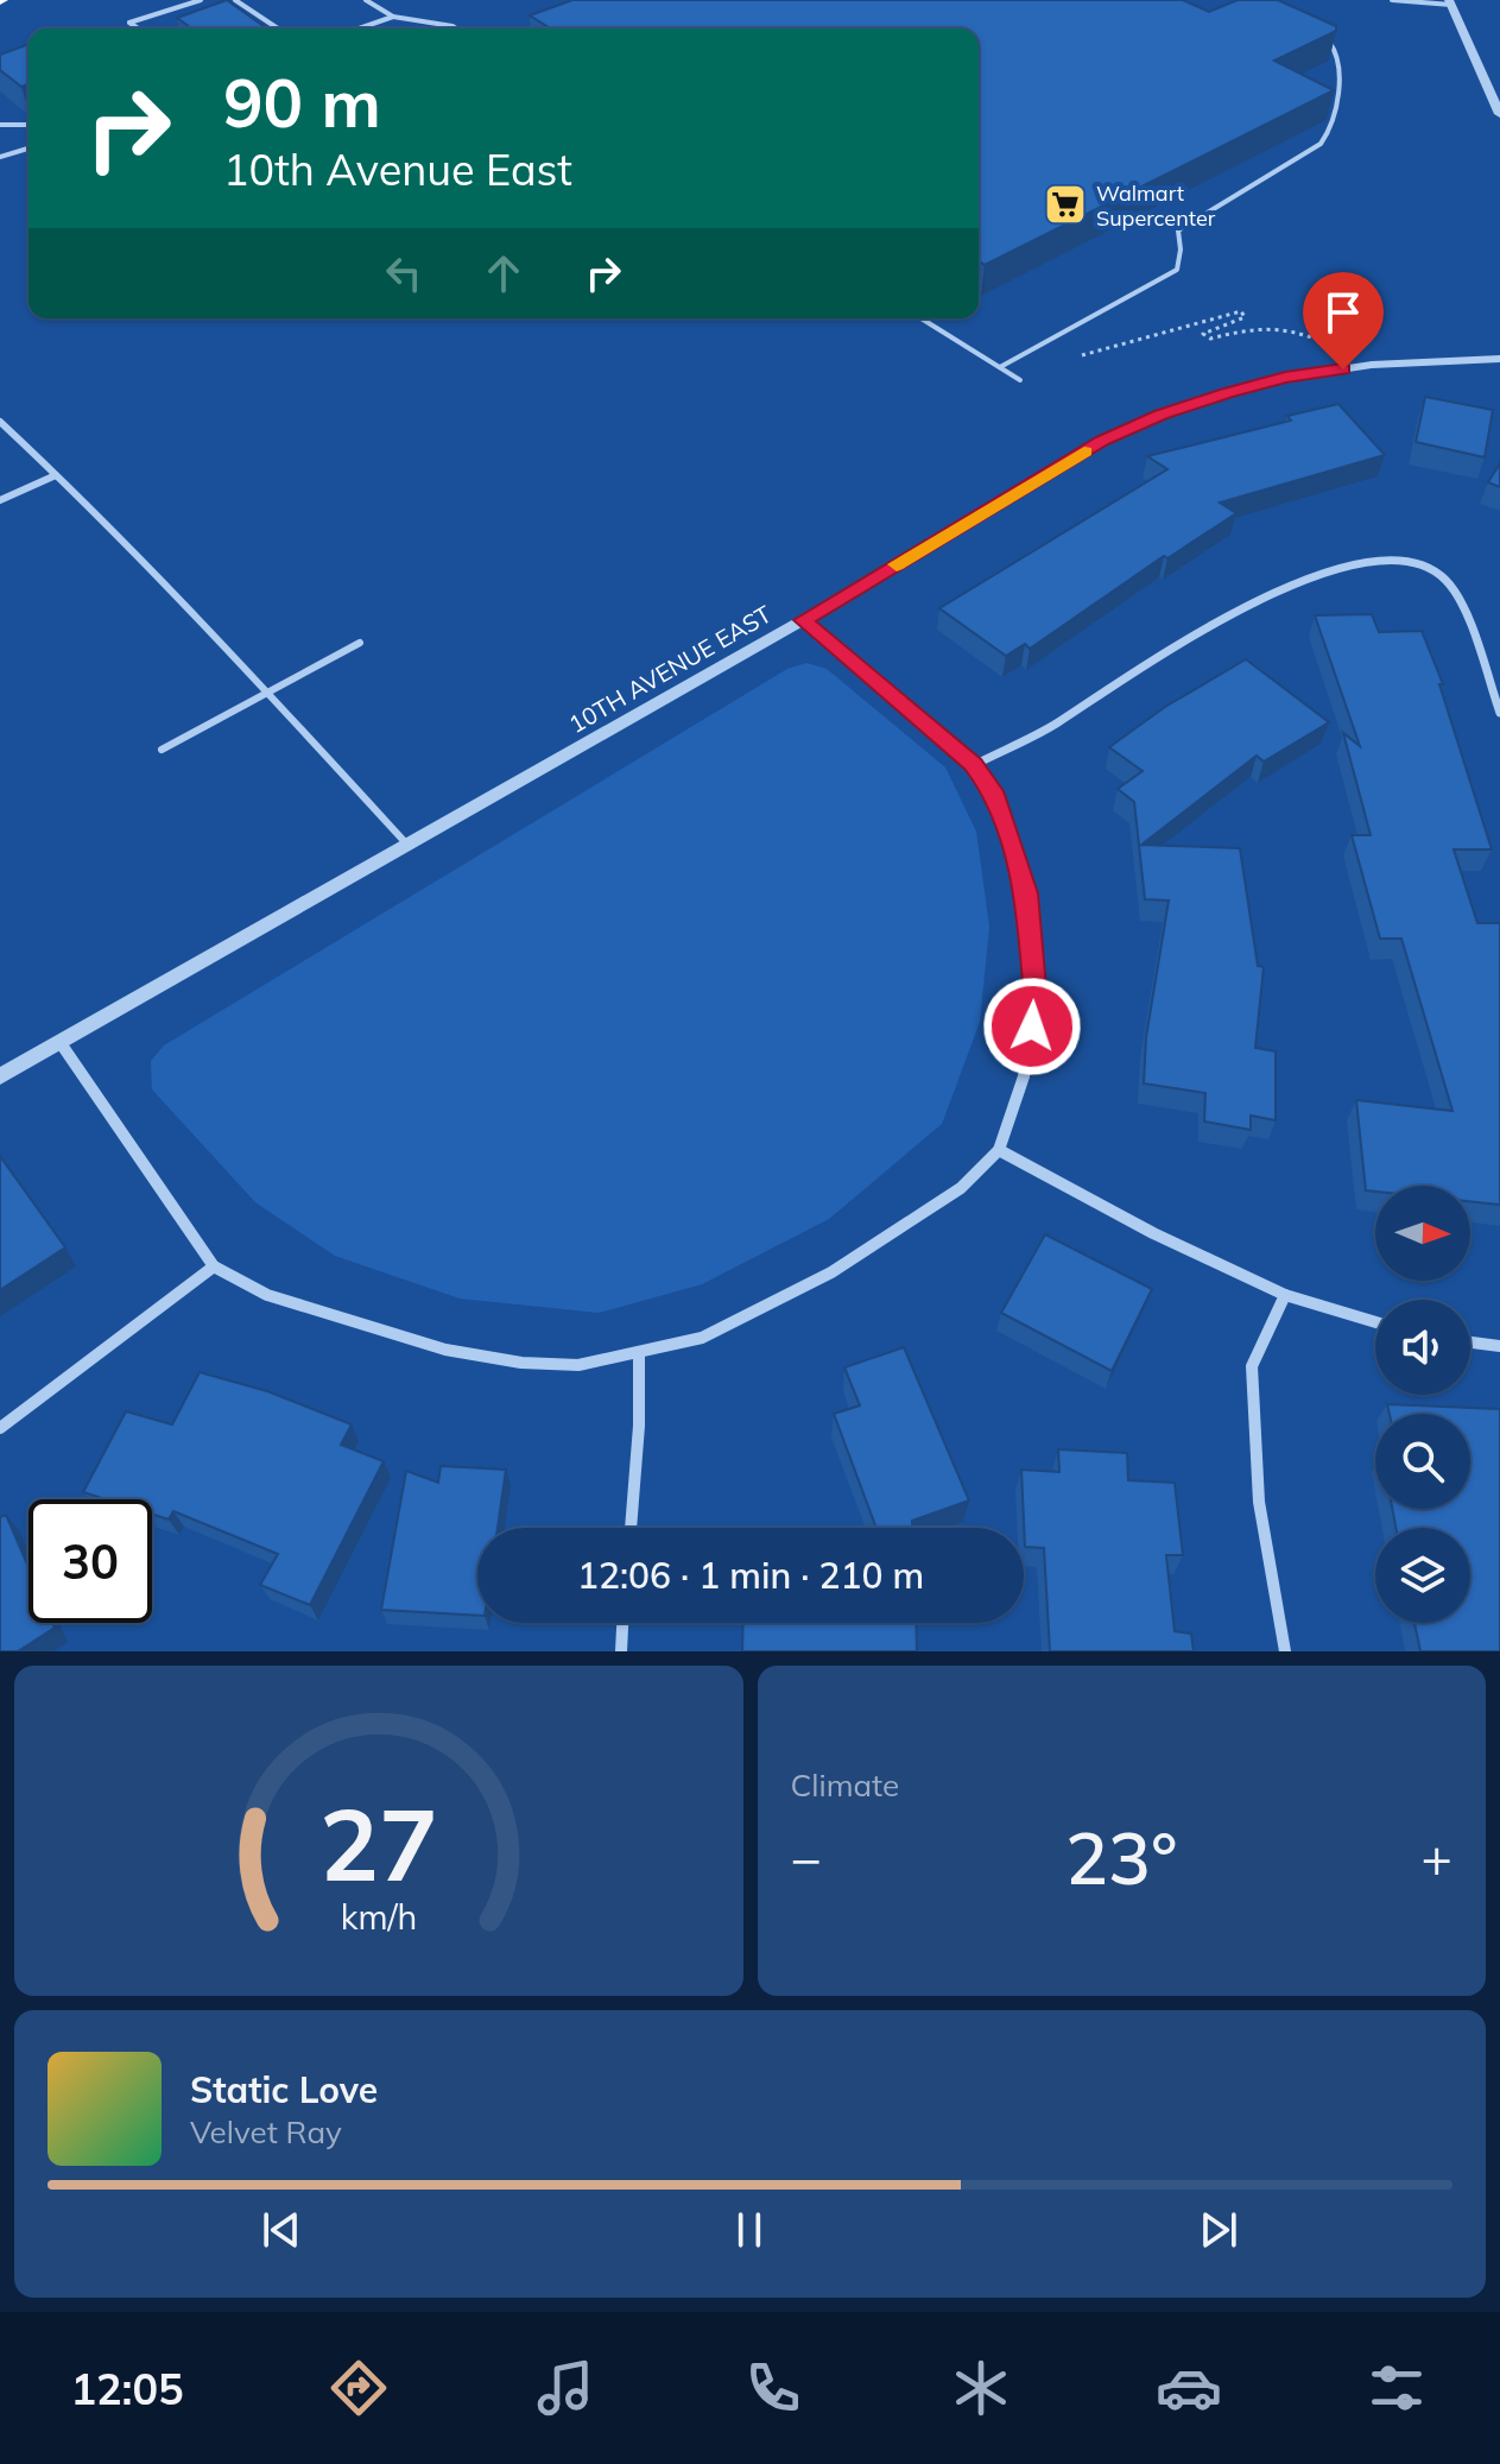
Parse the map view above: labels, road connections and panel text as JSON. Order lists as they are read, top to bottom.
{
  "streets": {
    "street": ["10TH AVENUE EAST"]
  },
  "places": {
    "supermarket": ["Walmart Supercenter"]
  },
  "north": "right",
  "page": {
    "turn": ["90 m", "10th Avenue East"],
    "limit": "30",
    "trip": "12:06 · 1 min · 210 m",
    "tile": "Climate",
    "heat": ["−", "23°", "+"],
    "song": ["Static Love", "Velvet Ray"],
    "tabs": "12:05",
    "gauge": ["27", "km/h"]
  }
}
